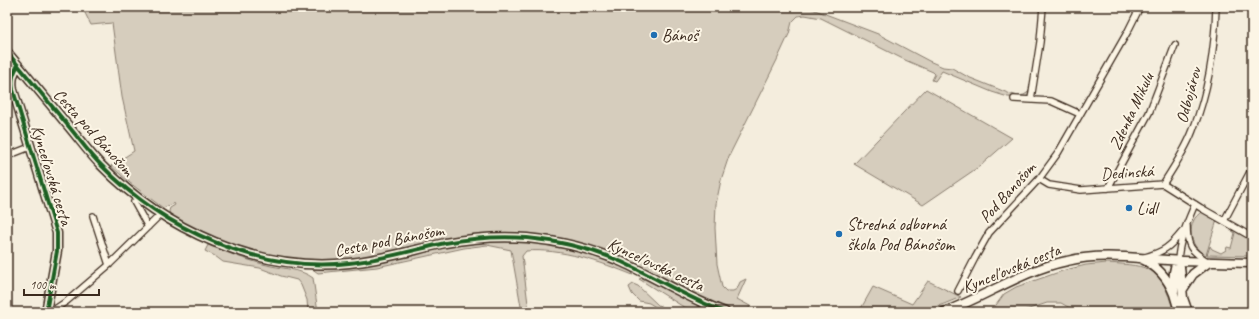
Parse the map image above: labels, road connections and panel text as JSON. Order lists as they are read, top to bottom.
{
  "streets": {
    "street": [
      "Odbojárov",
      "Zdenka Mikulu",
      "Cesta pod Bánošom",
      "Dedinská",
      "Kynceľovská cesta",
      "Pod Banošom"
    ]
  },
  "crossings": [
    ["Odbojárov", "Dedinská"],
    ["Zdenka Mikulu", "Dedinská"],
    ["Cesta pod Bánošom", "Kynceľovská cesta"],
    ["Dedinská", "Pod Banošom"]
  ],
  "places": ["Bánoš", "Lidl", "Stredná odborná škola Pod Bánošom"],
  "scale_bar": "100 m"
}
